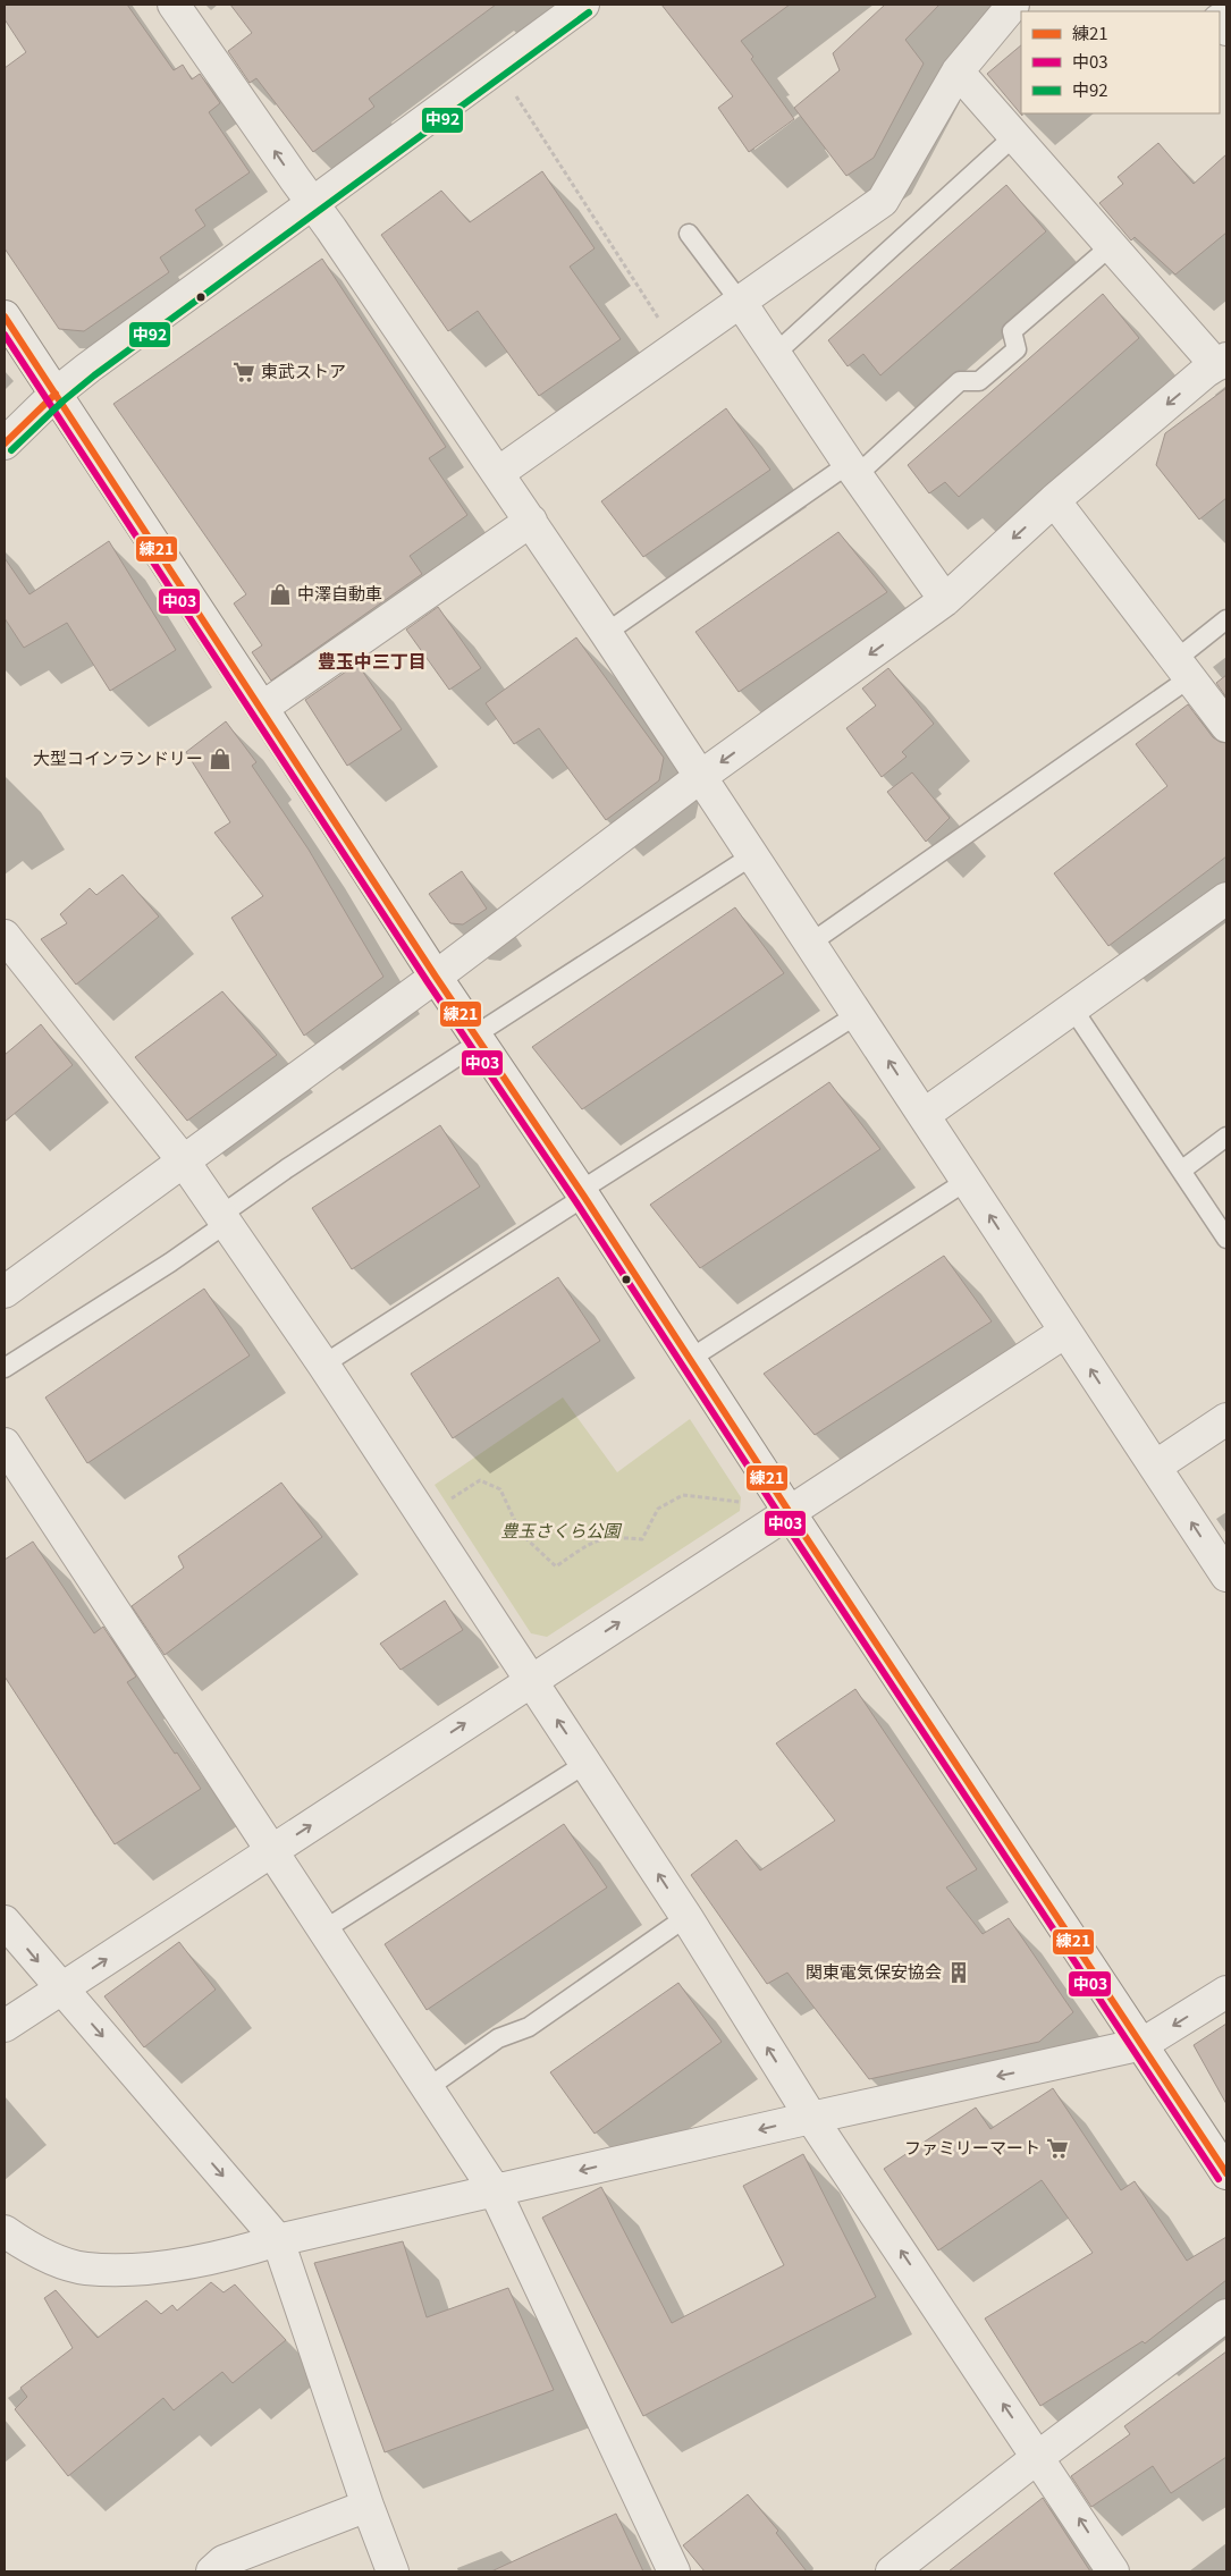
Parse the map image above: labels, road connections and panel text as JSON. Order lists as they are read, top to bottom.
{
  "districts": ["豊玉中三丁目"],
  "parks": ["豊玉さくら公園"],
  "places": {
    "supermarket": ["東武ストア", "ファミリーマート"],
    "shop": ["中澤自動車", "大型コインランドリー"],
    "building": ["関東電気保安協会"]
  },
  "lines": ["transit line 中92", "transit line 練21", "transit line 中03"],
  "legend": ["練21", "中03", "中92"]
}
